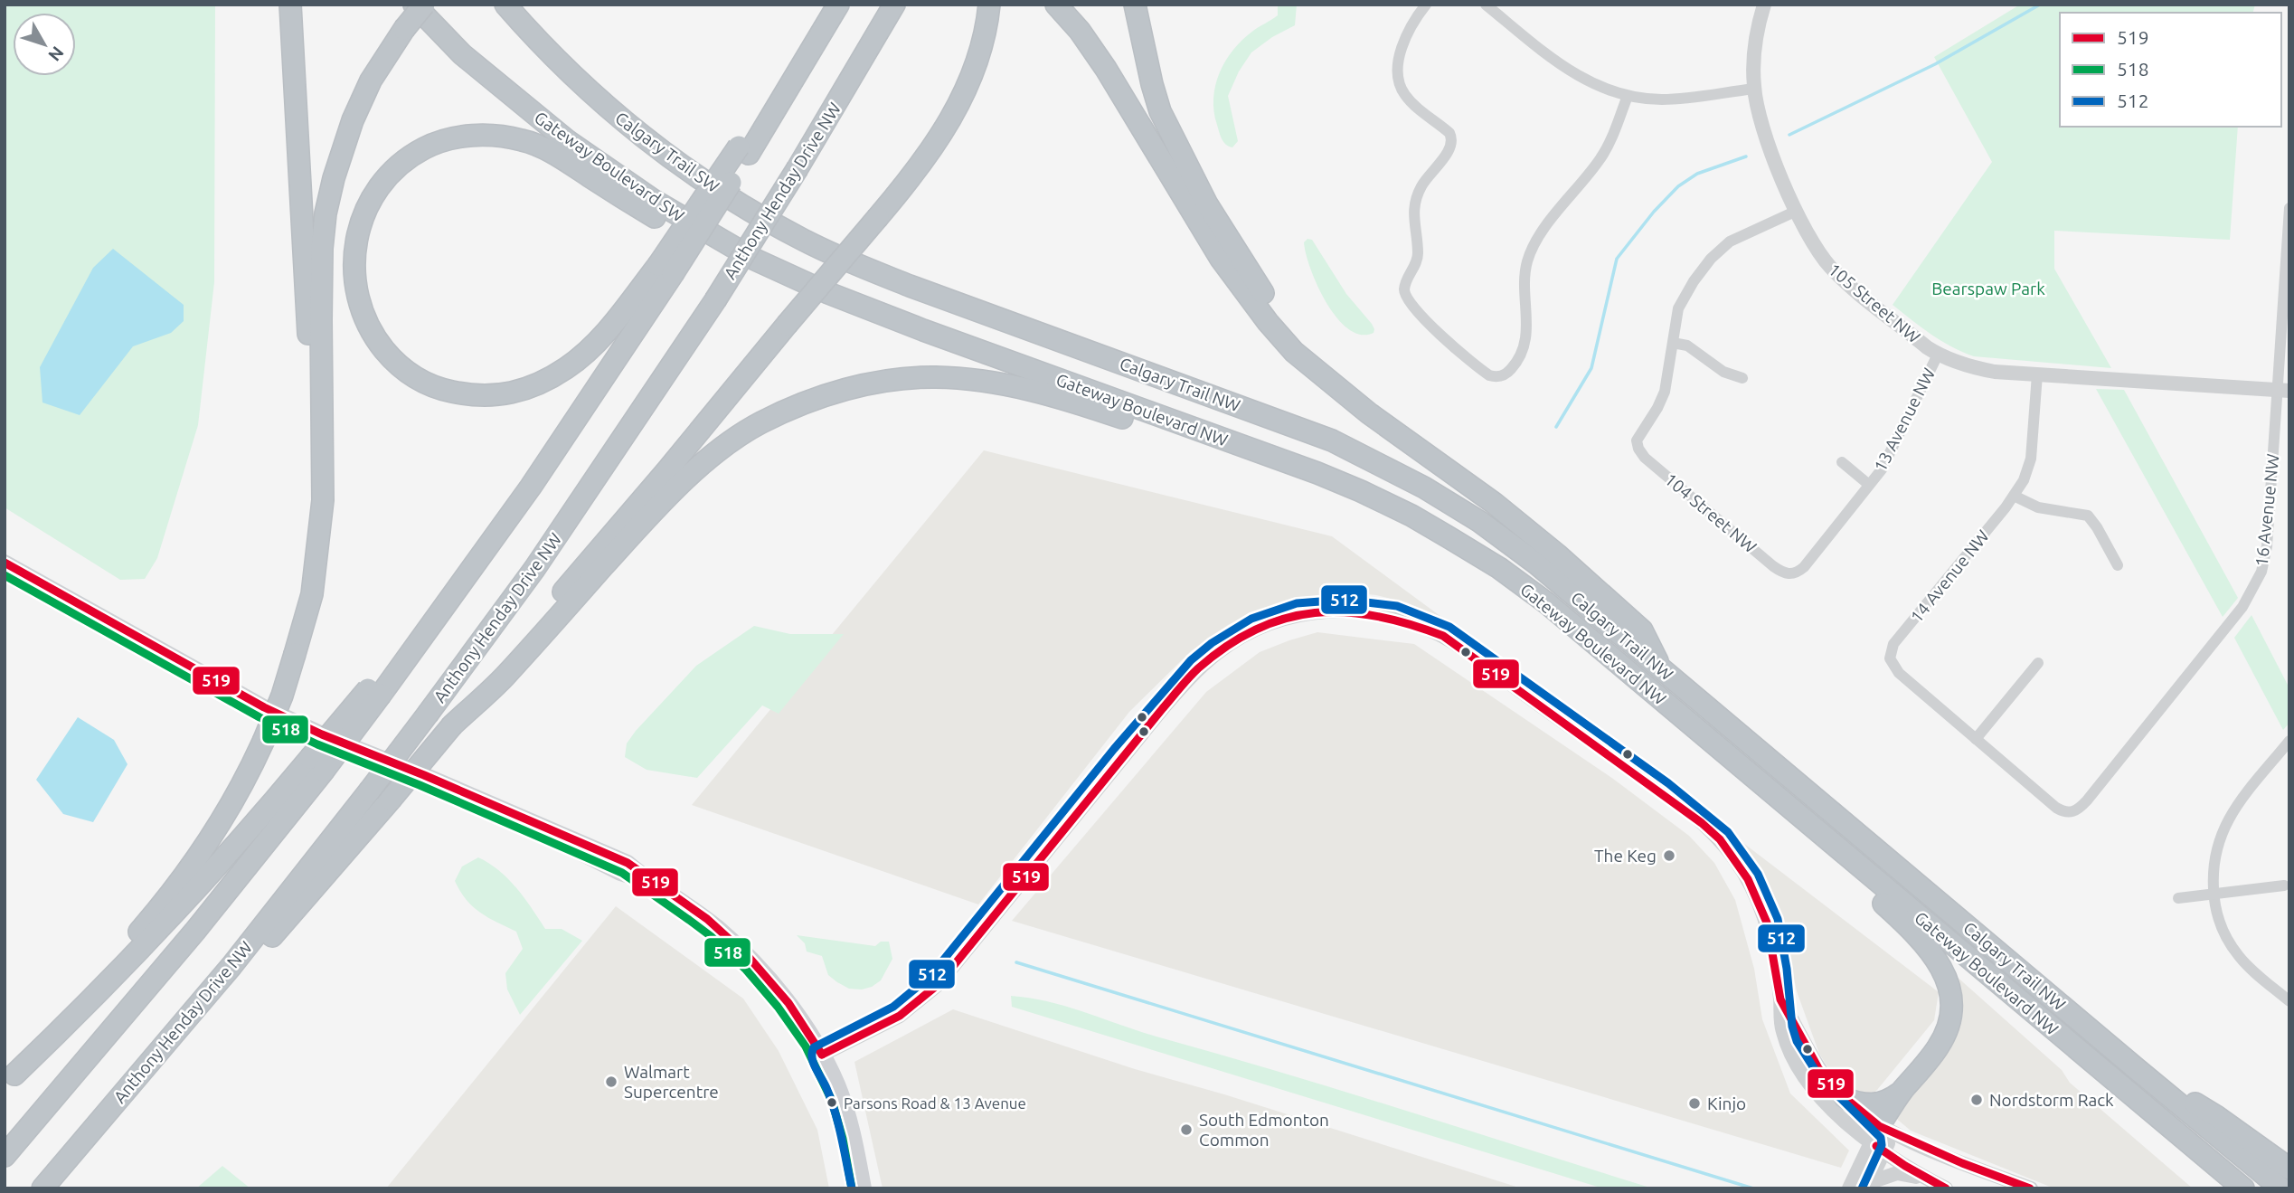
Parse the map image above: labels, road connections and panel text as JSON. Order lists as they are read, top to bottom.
{
  "streets": {
    "highway": [
      "Calgary Trail SW",
      "Gateway Boulevard SW",
      "Anthony Henday Drive NW",
      "Calgary Trail NW",
      "Gateway Boulevard NW"
    ],
    "street": [
      "105 Street NW",
      "13 Avenue NW",
      "16 Avenue NW",
      "104 Street NW",
      "14 Avenue NW"
    ]
  },
  "crossings": [
    ["Calgary Trail SW", "Calgary Trail NW"],
    ["Gateway Boulevard SW", "Gateway Boulevard NW"],
    ["105 Street NW", "13 Avenue NW"],
    ["105 Street NW", "16 Avenue NW"],
    ["105 Street NW", "14 Avenue NW"],
    ["13 Avenue NW", "104 Street NW"],
    ["16 Avenue NW", "14 Avenue NW"]
  ],
  "parks": ["Bearspaw Park"],
  "places": [
    "The Keg",
    "Walmart Supercentre",
    "Nordstorm Rack",
    "Parsons Road & 13 Avenue",
    "Kinjo",
    "South Edmonton Common"
  ],
  "lines": ["transit line 519", "transit line 518", "transit line 512"],
  "legend": ["519", "518", "512"],
  "north": "bottom right"
}
